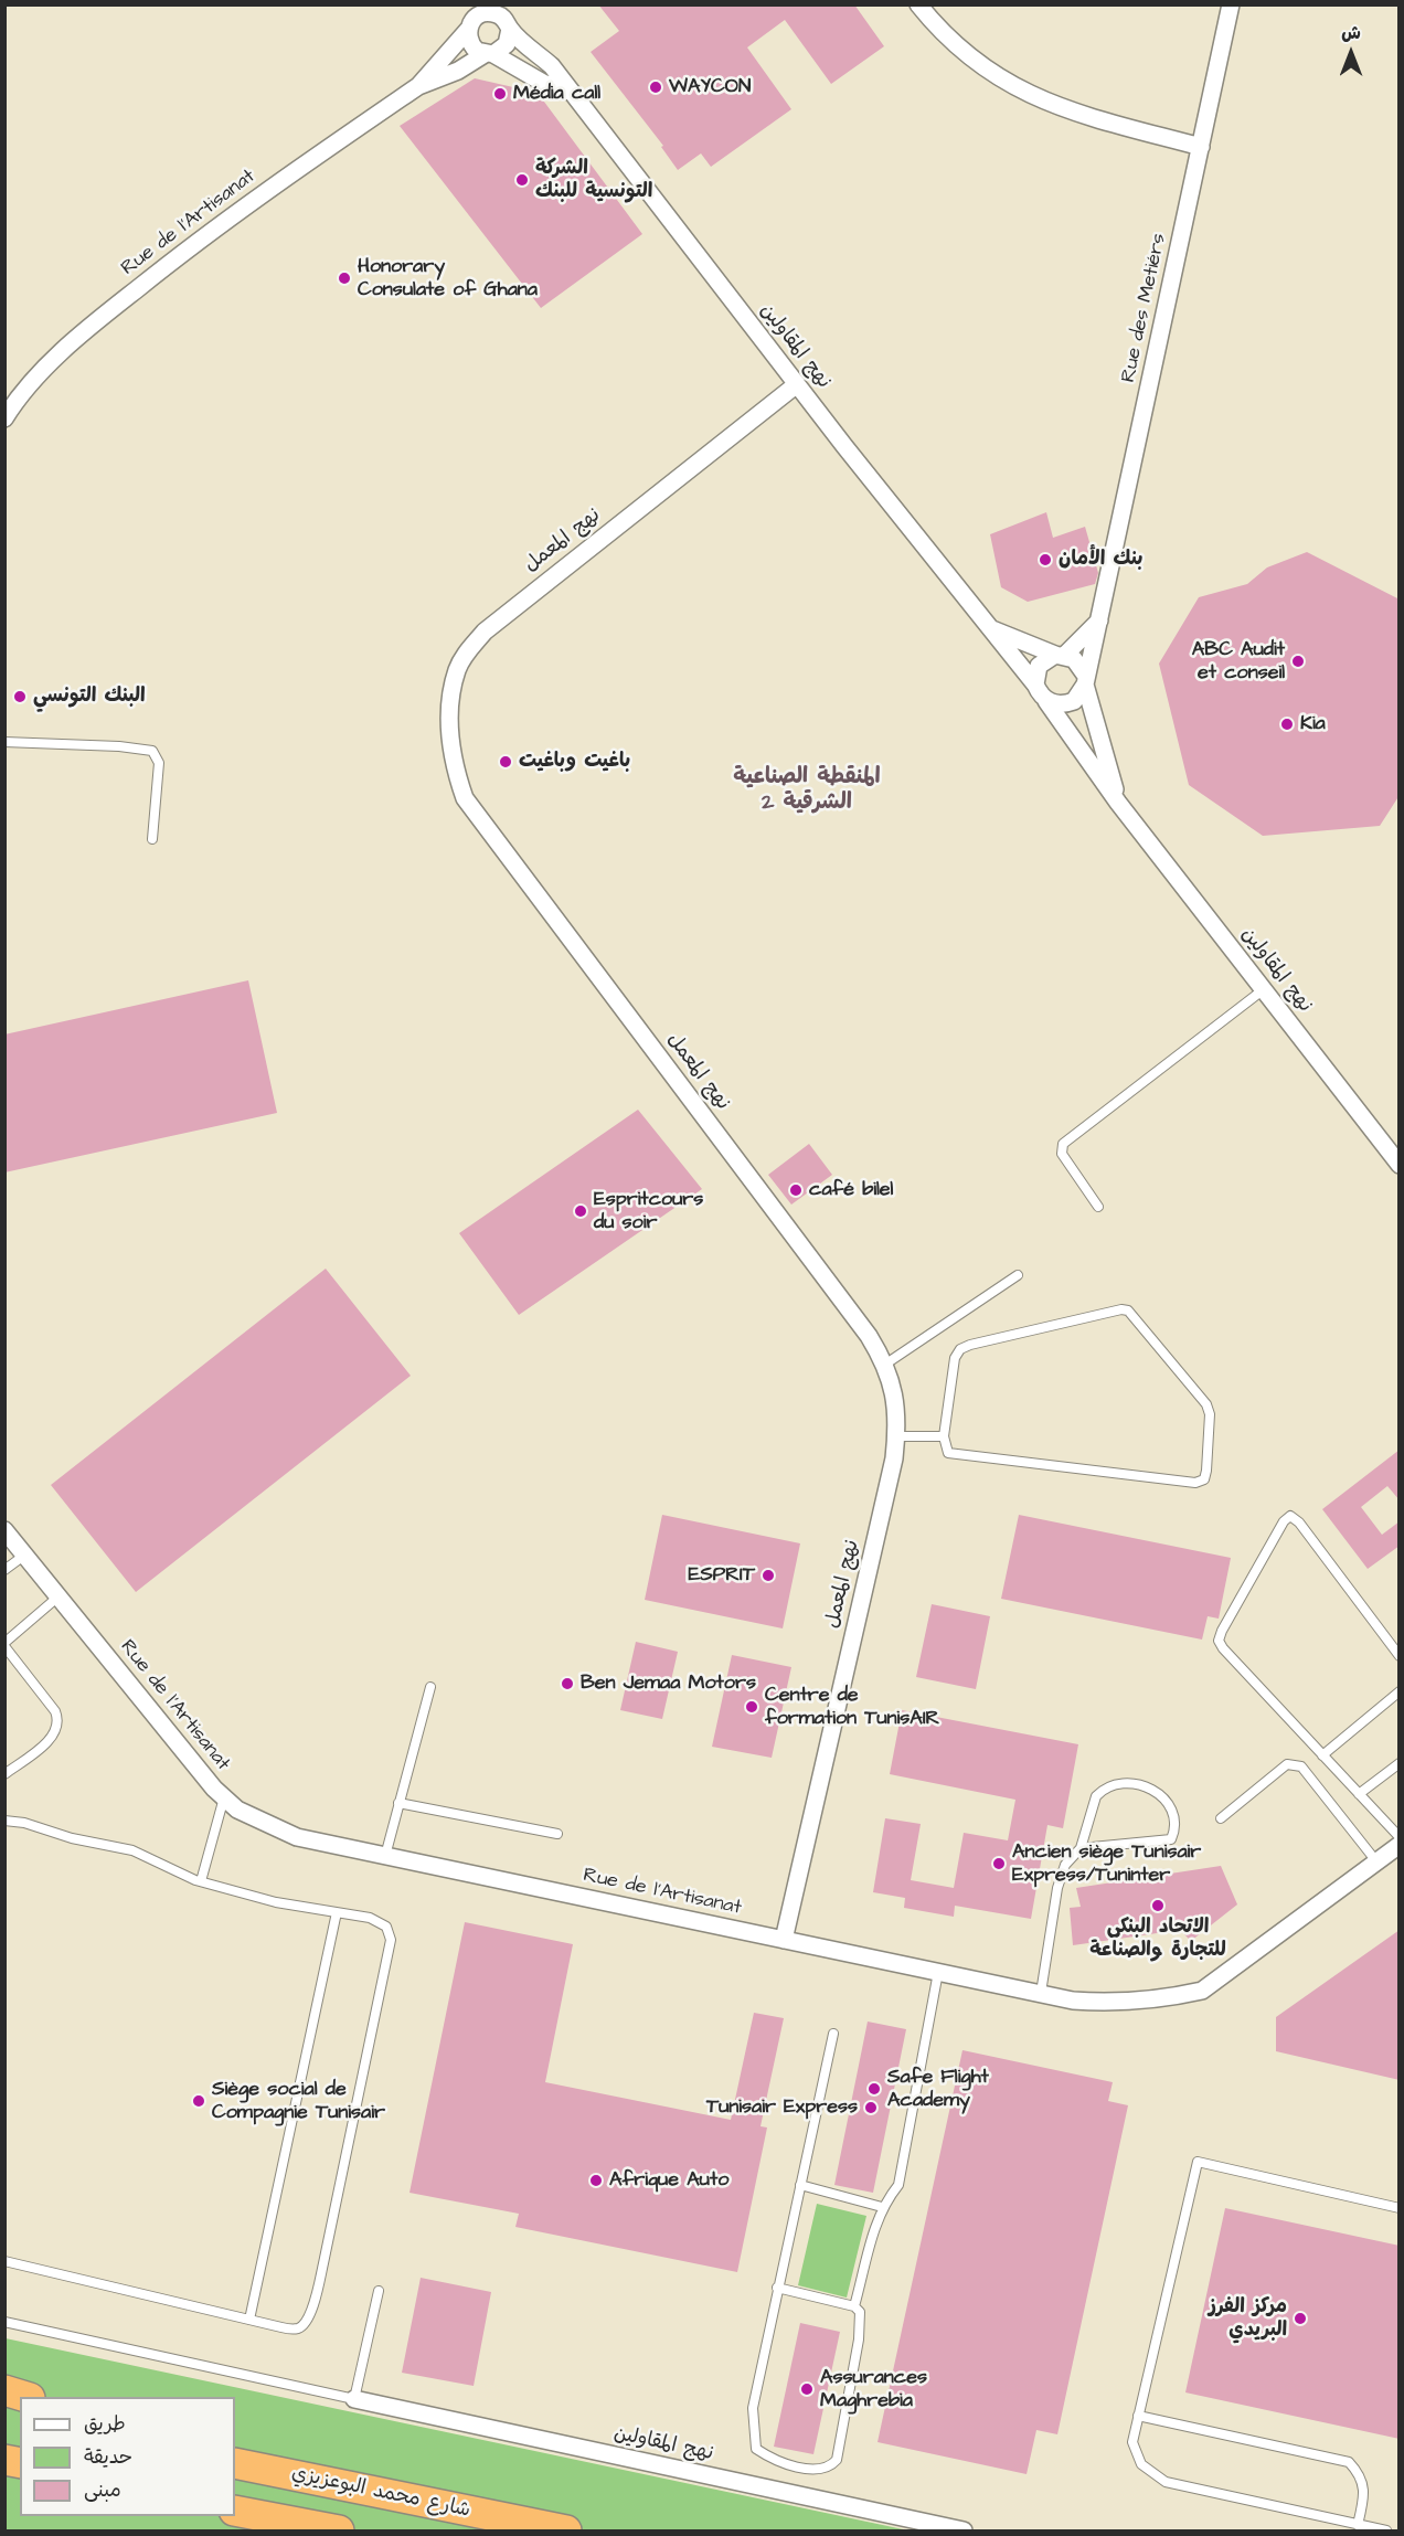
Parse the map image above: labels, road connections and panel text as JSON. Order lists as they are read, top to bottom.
{
  "streets": {
    "highway": ["شارع محمد البوعزيزي"],
    "street": [
      "Rue de l'Artisanat",
      "Rue des Metiérs",
      "نهج المقاولين",
      "نهج المعمل"
    ]
  },
  "crossings": [
    ["Rue de l'Artisanat", "نهج المقاولين"],
    ["Rue de l'Artisanat", "نهج المعمل"],
    ["Rue des Metiérs", "نهج المقاولين"],
    ["نهج المقاولين", "نهج المعمل"]
  ],
  "districts": ["المنقطة الصناعية الشرقية 2"],
  "places": [
    "WAYCON",
    "Média call",
    "الشركة التونسية للبنك",
    "Honorary Consulate of Ghana",
    "بنك الأمان",
    "ABC Audit et conseil",
    "البنك التونسي",
    "Kia",
    "باغيت وباغيت",
    "café bilel",
    "Espritcours du soir",
    "ESPRIT",
    "Ben Jemaa Motors",
    "Centre de formation TunisAIR",
    "Ancien siège Tunisair Express/Tuninter",
    "الاتحاد البنكي للتجارة والصناعة",
    "Safe Flight Academy",
    "Siège social de Compagnie Tunisair",
    "Tunisair Express",
    "Afrique Auto",
    "مركز الفرز البريدي",
    "Assurances Maghrebia"
  ],
  "legend": ["طريق", "حديقة", "مبنى"],
  "north": "top"
}
